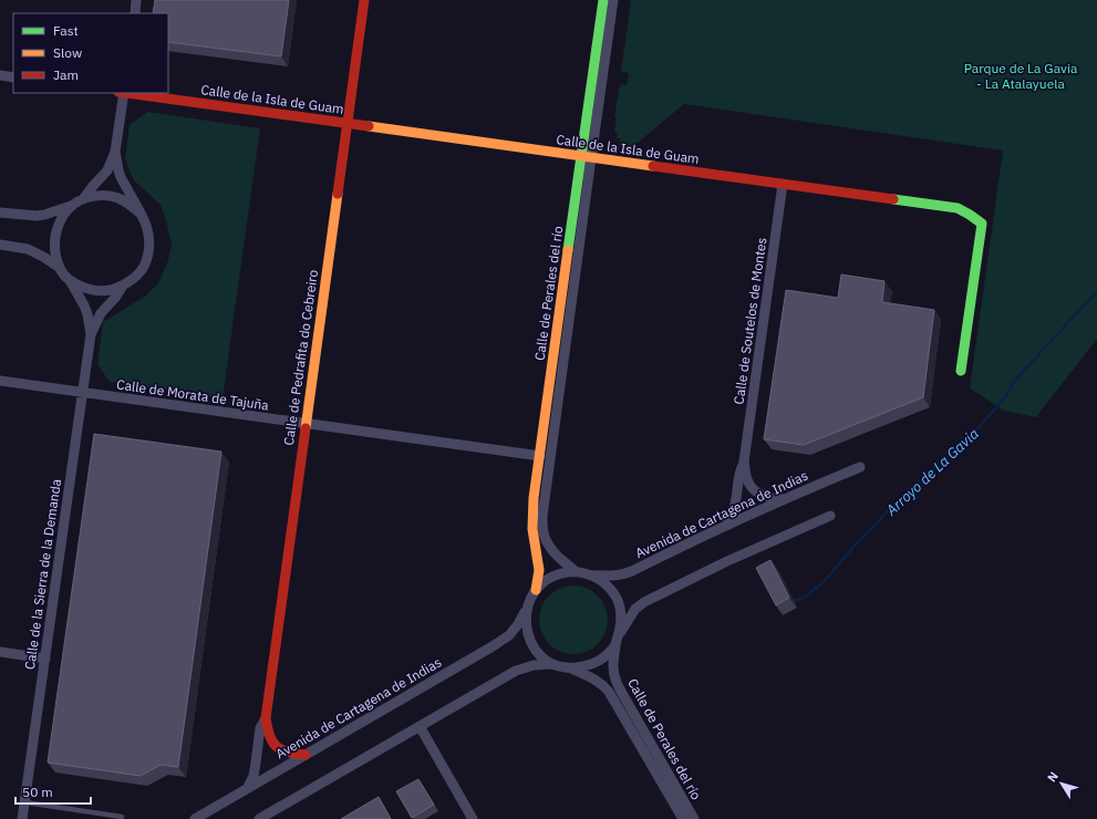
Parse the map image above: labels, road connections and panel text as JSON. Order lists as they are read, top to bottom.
{
  "streets": {
    "street": [
      "Calle de la Isla de Guam",
      "Calle de Perales del río",
      "Calle de Soutelos de Montes",
      "Calle de Pedrafita do Cebreiro",
      "Calle de Morata de Tajuña",
      "Avenida de Cartagena de Indias",
      "Calle de la Sierra de la Demanda"
    ]
  },
  "crossings": [
    ["Calle de la Isla de Guam", "Calle de Perales del río"],
    ["Calle de la Isla de Guam", "Calle de Soutelos de Montes"],
    ["Calle de la Isla de Guam", "Calle de Pedrafita do Cebreiro"],
    ["Calle de Perales del río", "Calle de Morata de Tajuña"],
    ["Calle de Perales del río", "Avenida de Cartagena de Indias"],
    ["Calle de Soutelos de Montes", "Avenida de Cartagena de Indias"],
    ["Calle de Pedrafita do Cebreiro", "Calle de Morata de Tajuña"],
    ["Calle de Pedrafita do Cebreiro", "Avenida de Cartagena de Indias"],
    ["Calle de Morata de Tajuña", "Calle de la Sierra de la Demanda"]
  ],
  "water": ["Arroyo de La Gavia"],
  "parks": ["Parque de La Gavia - La Atalayuela"],
  "legend": ["Fast", "Slow", "Jam"],
  "scale_bar": "50 m",
  "north": "top left"
}
